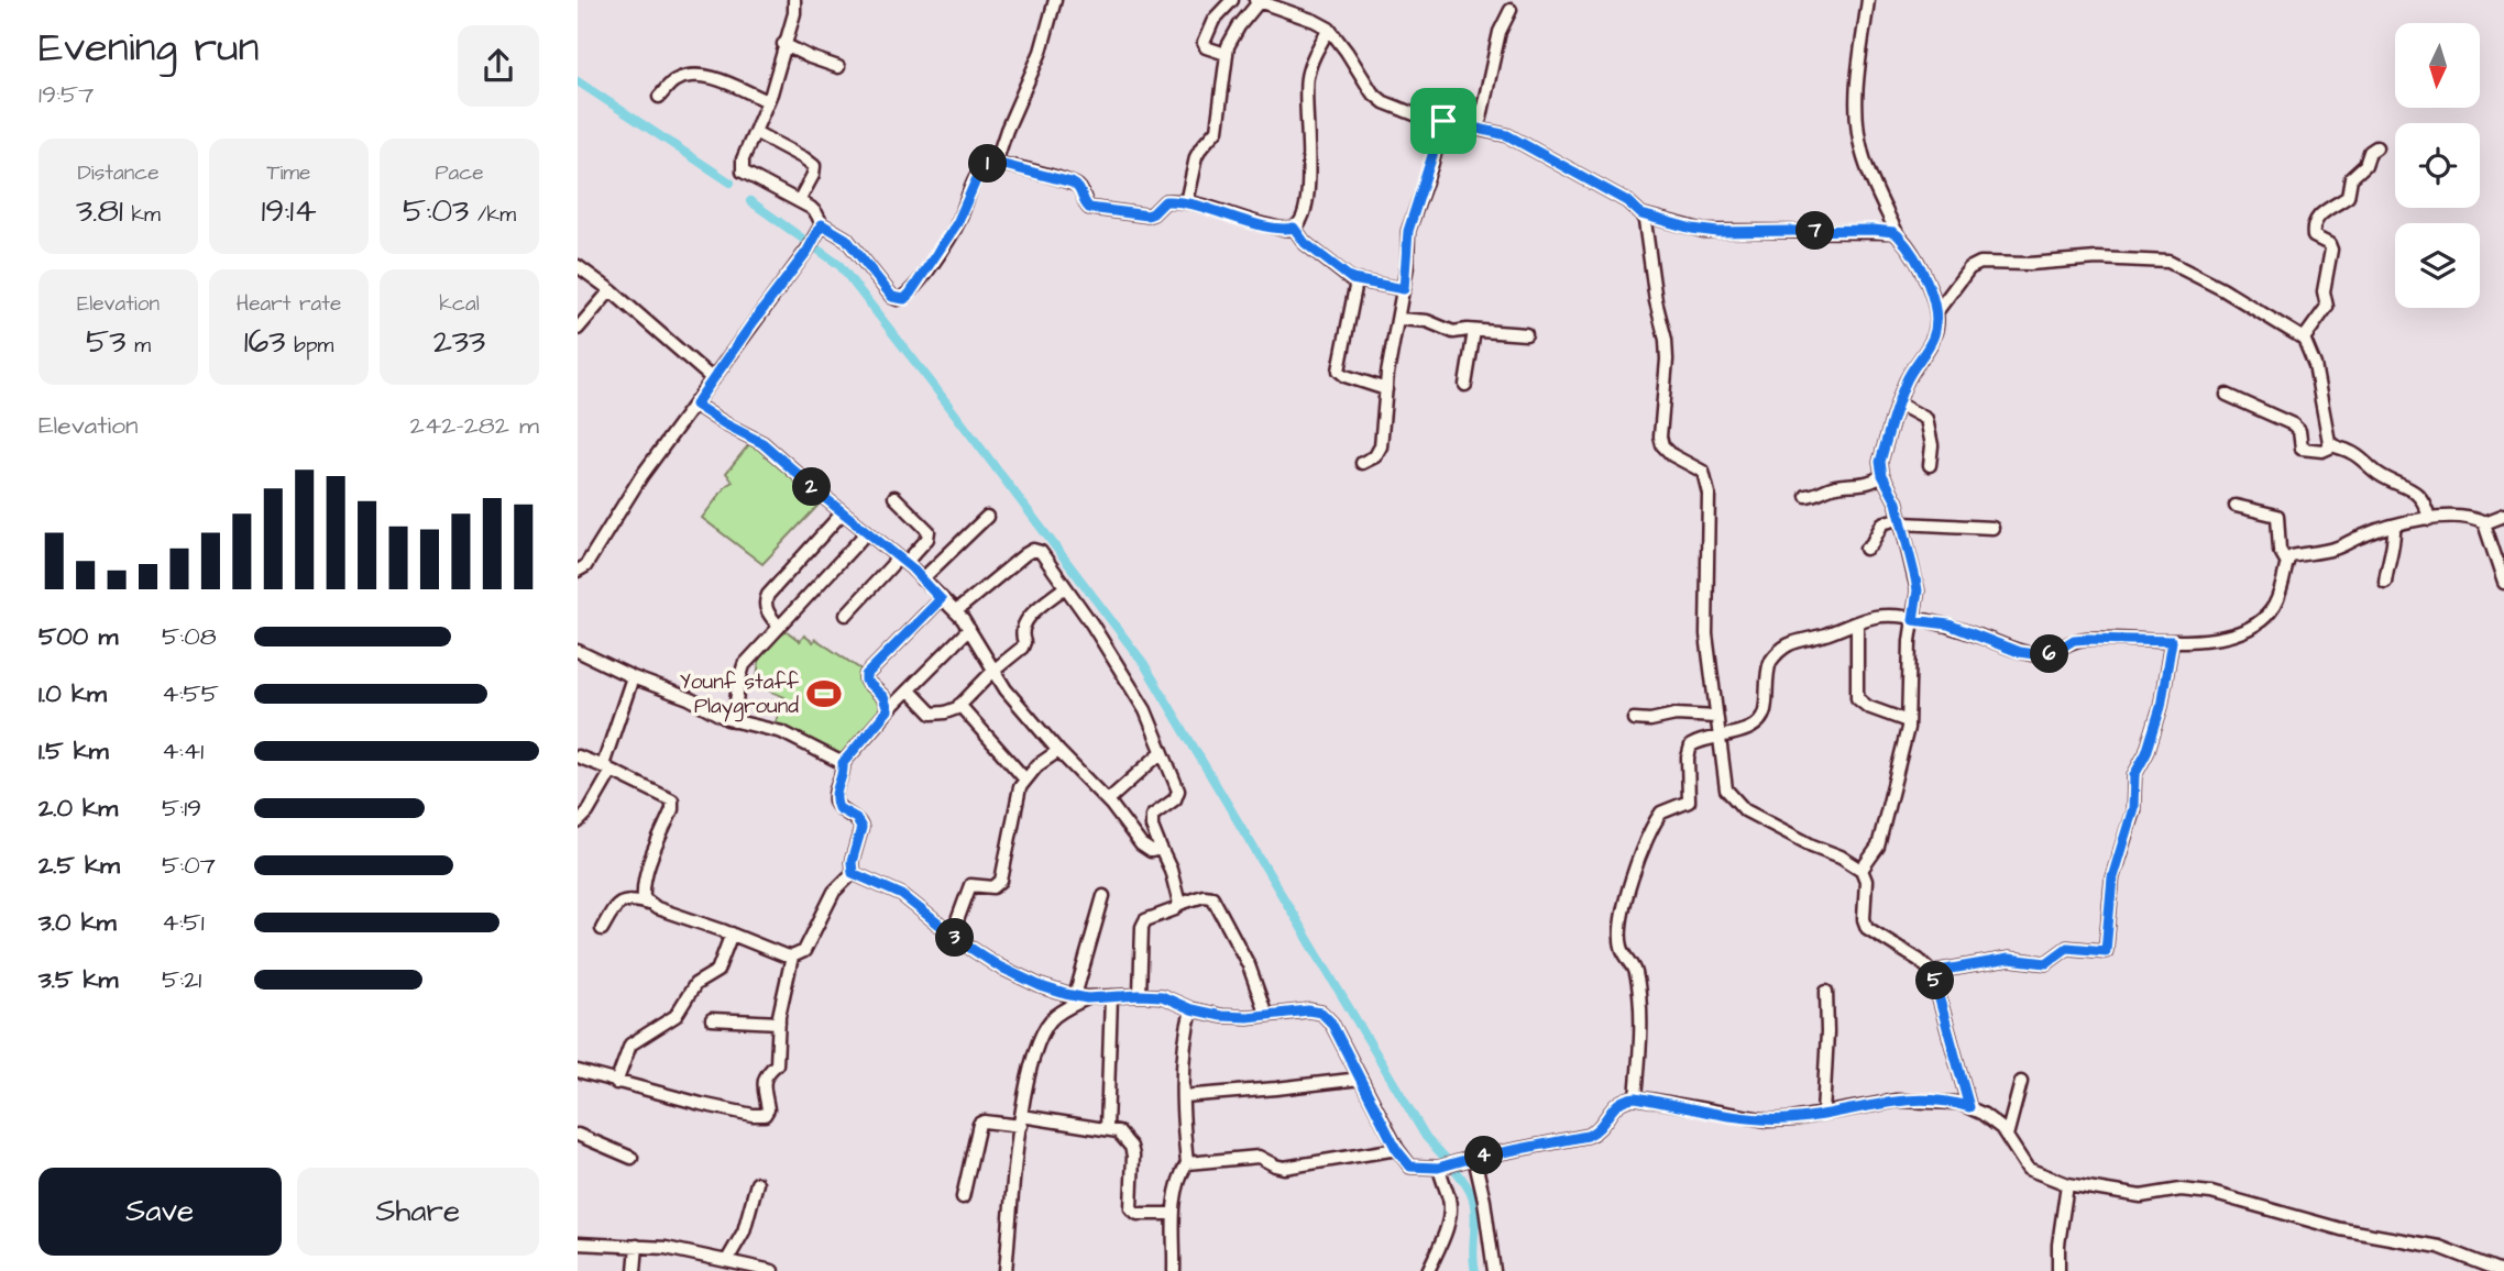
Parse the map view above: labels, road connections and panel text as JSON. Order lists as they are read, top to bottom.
{
  "places": {
    "sports": ["Younf staff Playground"]
  },
  "north": "bottom",
  "page": {
    "heading": ["Evening run", "19:57"],
    "stats": [
      ["Distance", "3.81 km"],
      ["Time", "19:14"],
      ["Pace", "5:03 /km"],
      ["Elevation", "53 m"],
      ["Heart rate", "163 bpm"],
      ["kcal", "233"]
    ],
    "pins": [
      "1",
      "7",
      "2",
      "6",
      "3",
      "5",
      "4"
    ],
    "chart": ["Elevation", "242–282 m"],
    "list": [
      {
        "name": "500 m",
        "note": "5:08"
      },
      {
        "name": "1.0 km",
        "note": "4:55"
      },
      {
        "name": "1.5 km",
        "note": "4:41"
      },
      {
        "name": "2.0 km",
        "note": "5:19"
      },
      {
        "name": "2.5 km",
        "note": "5:07"
      },
      {
        "name": "3.0 km",
        "note": "4:51"
      },
      {
        "name": "3.5 km",
        "note": "5:21"
      }
    ],
    "buttons": ["Save", "Share"]
  }
}
